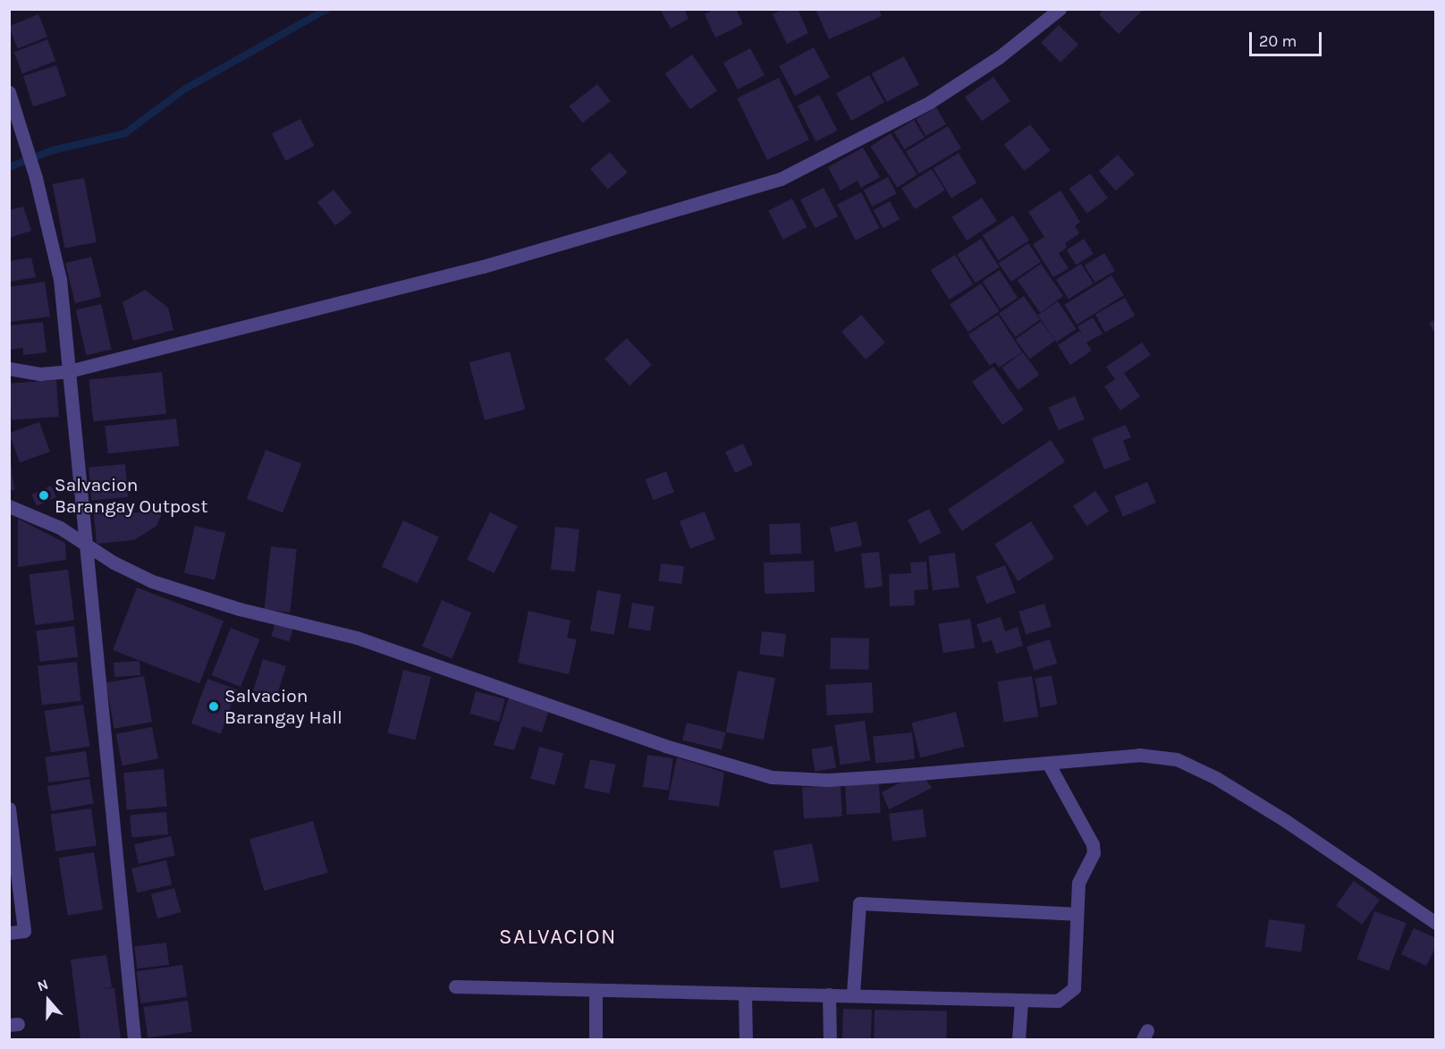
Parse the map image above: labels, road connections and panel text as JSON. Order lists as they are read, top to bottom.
{
  "districts": ["SALVACION"],
  "places": ["Salvacion Barangay Outpost", "Salvacion Barangay Hall"],
  "scale_bar": "20 m",
  "north": "top"
}
